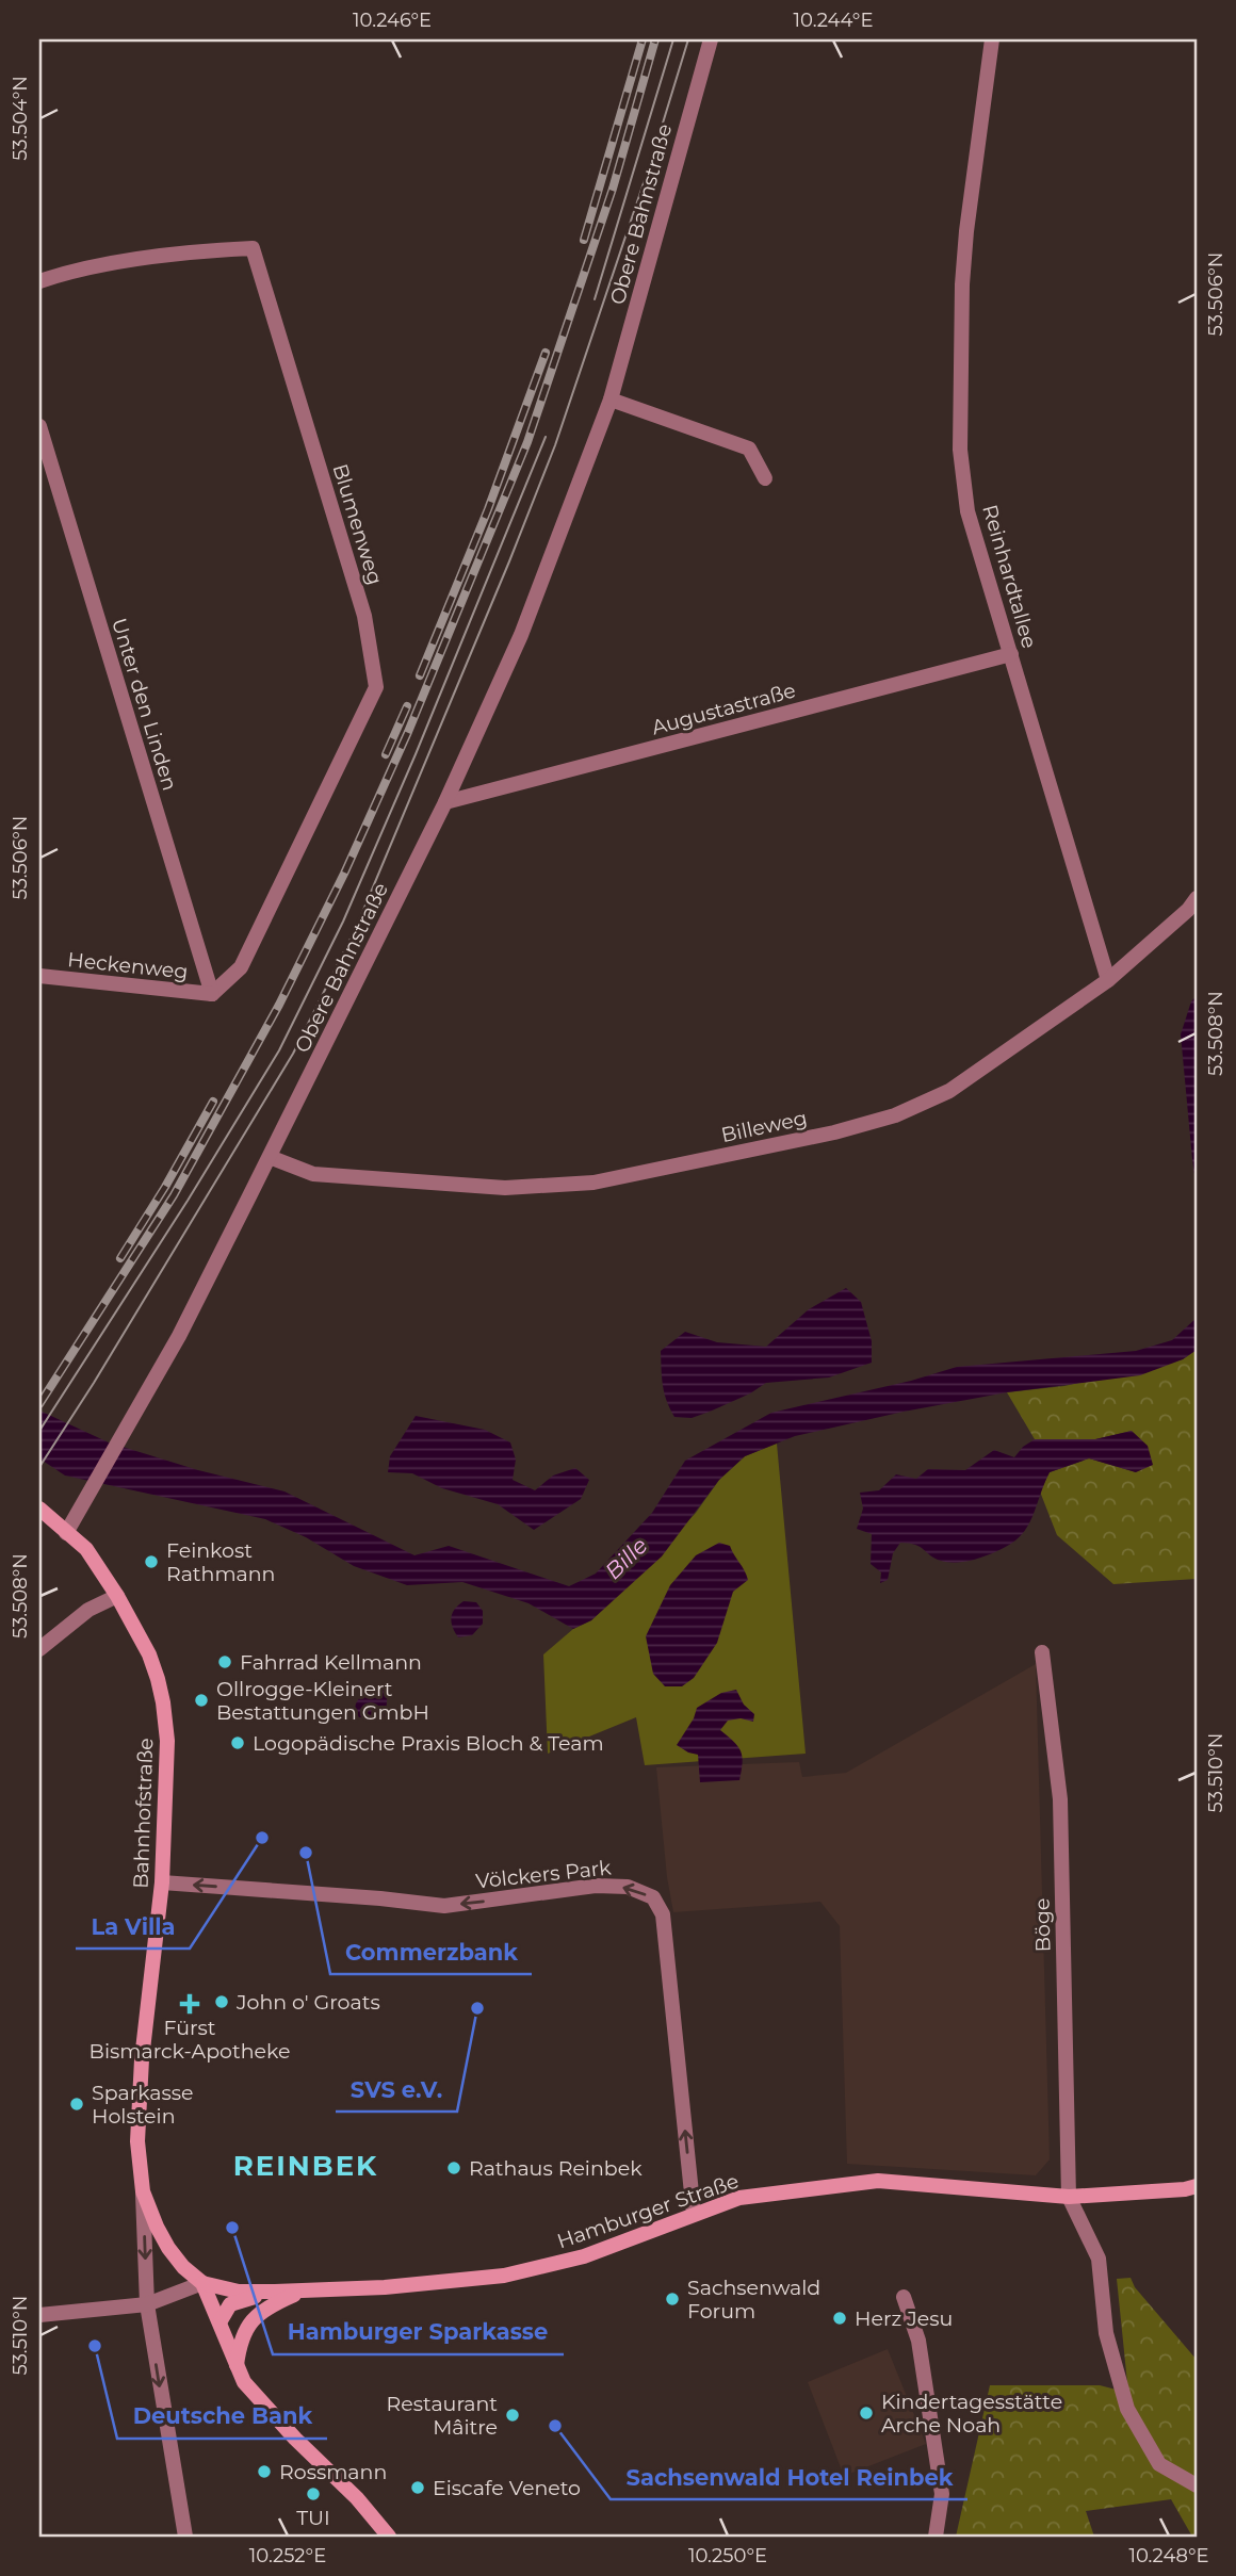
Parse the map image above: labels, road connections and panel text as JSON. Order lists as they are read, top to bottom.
{
  "streets": {
    "main road": ["Bahnhofstraße", "Hamburger Straße"],
    "street": [
      "Obere Bahnstraße",
      "Blumenweg",
      "Reinhardtallee",
      "Unter den Linden",
      "Augustastraße",
      "Heckenweg",
      "Billeweg",
      "Völckers Park",
      "Böge"
    ]
  },
  "crossings": [
    ["Obere Bahnstraße", "Augustastraße"],
    ["Obere Bahnstraße", "Billeweg"],
    ["Obere Bahnstraße", "Bahnhofstraße"],
    ["Blumenweg", "Unter den Linden"],
    ["Blumenweg", "Heckenweg"],
    ["Reinhardtallee", "Augustastraße"],
    ["Reinhardtallee", "Billeweg"],
    ["Unter den Linden", "Heckenweg"],
    ["Bahnhofstraße", "Völckers Park"],
    ["Bahnhofstraße", "Hamburger Straße"],
    ["Völckers Park", "Hamburger Straße"],
    ["Böge", "Hamburger Straße"]
  ],
  "districts": ["REINBEK"],
  "water": ["Bille"],
  "places": {
    "other": [
      "Feinkost Rathmann",
      "Fahrrad Kellmann",
      "Ollrogge-Kleinert Bestattungen GmbH",
      "Logopädische Praxis Bloch & Team",
      "La Villa",
      "Commerzbank",
      "John o' Groats",
      "SVS e.V.",
      "Sparkasse Holstein",
      "Rathaus Reinbek",
      "Hamburger Sparkasse",
      "Sachsenwald Forum",
      "Herz Jesu",
      "Deutsche Bank",
      "Kindertagesstätte Arche Noah",
      "Restaurant Mâitre",
      "Sachsenwald Hotel Reinbek",
      "Rossmann",
      "Eiscafe Veneto",
      "TUI"
    ],
    "health": ["Fürst Bismarck-Apotheke"]
  },
  "coordinates": [
    "10.246°E",
    "10.244°E",
    "53.504°N",
    "53.506°N",
    "53.508°N",
    "53.510°N",
    "10.252°E",
    "10.250°E",
    "10.248°E"
  ]
}
